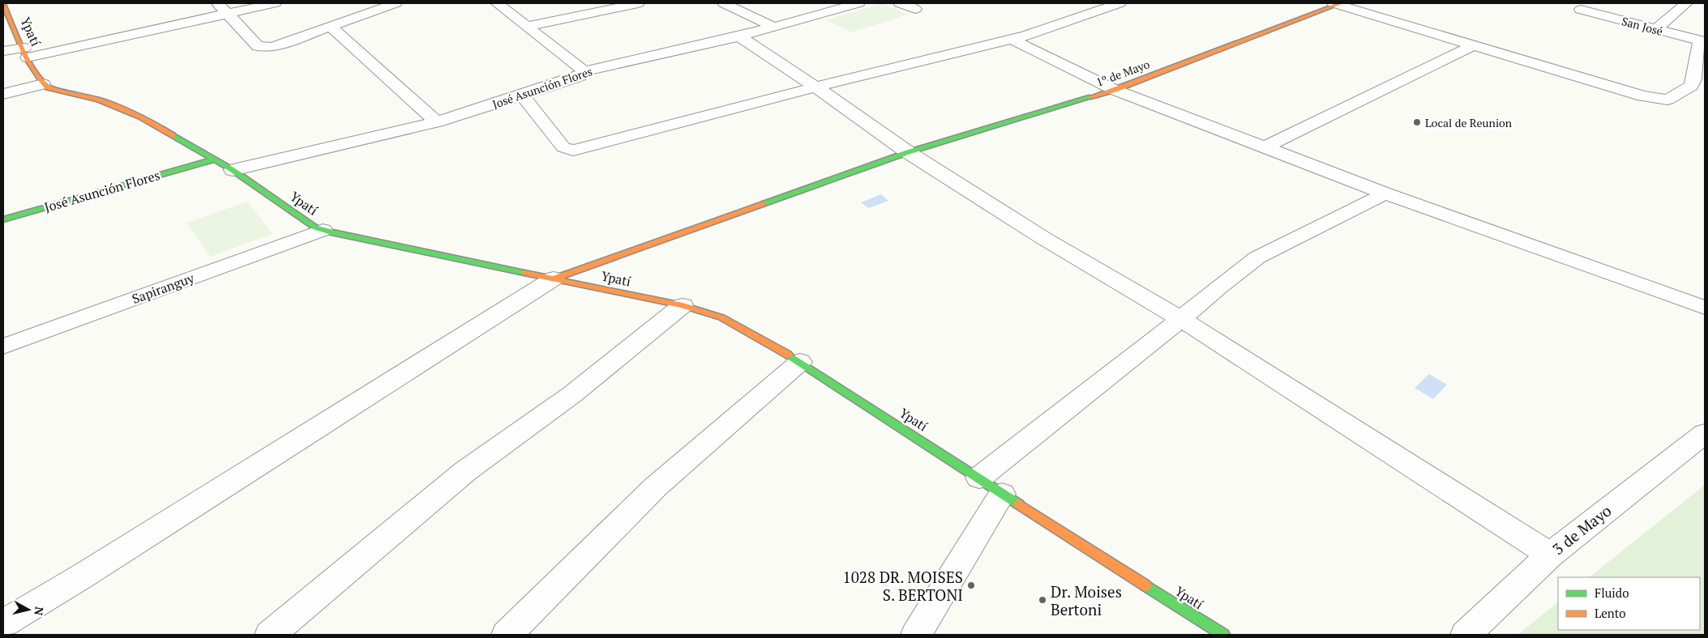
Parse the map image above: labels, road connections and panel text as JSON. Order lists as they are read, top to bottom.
{
  "streets": {
    "street": [
      "San José",
      "Ypatí",
      "1º de Mayo",
      "José Asunción Flores",
      "Sapiranguy",
      "3 de Mayo"
    ]
  },
  "crossings": [
    ["Ypatí", "1º de Mayo"],
    ["Ypatí", "José Asunción Flores"],
    ["Ypatí", "Sapiranguy"]
  ],
  "places": ["Local de Reunion", "1028 DR. MOISES S. BERTONI", "Dr. Moises Bertoni"],
  "legend": ["Fluido", "Lento"],
  "north": "right"
}
